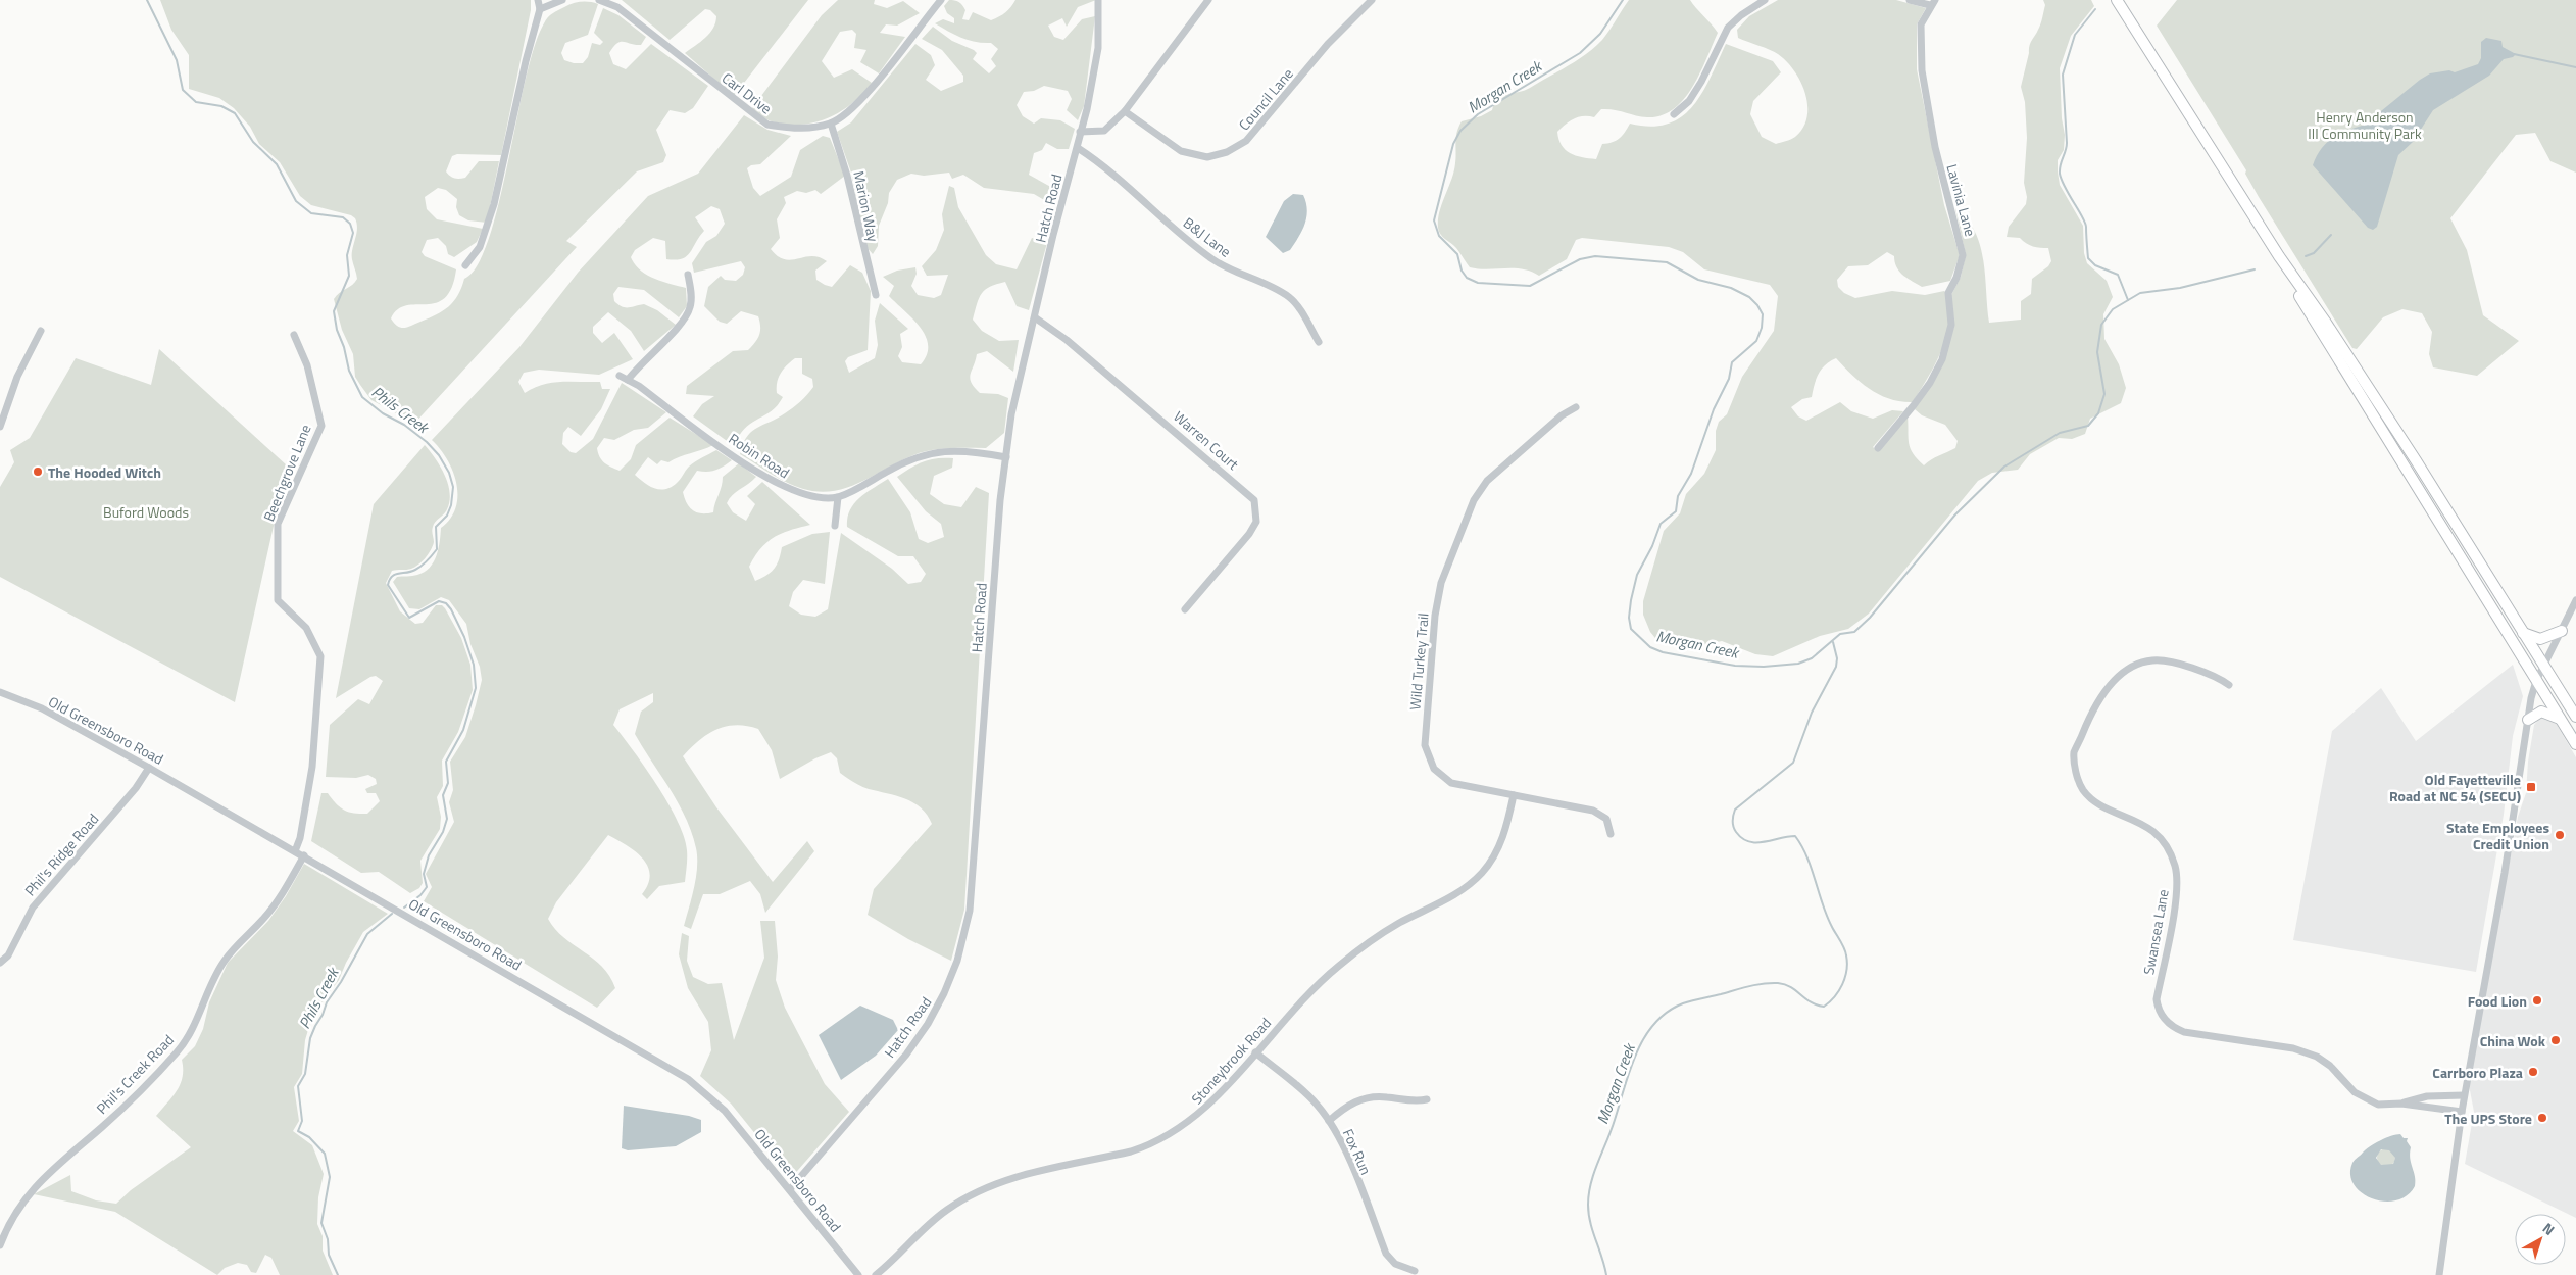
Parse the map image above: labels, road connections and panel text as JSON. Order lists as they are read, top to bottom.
{
  "streets": {
    "street": [
      "Carl Drive",
      "Council Lane",
      "Lavinia Lane",
      "Marion Way",
      "Hatch Road",
      "B&J Lane",
      "Warren Court",
      "Robin Road",
      "Beechgrove Lane",
      "Wild Turkey Trail",
      "Old Greensboro Road",
      "Phil's Ridge Road",
      "Swansea Lane",
      "Stoneybrook Road",
      "Phil's Creek Road",
      "Fox Run"
    ]
  },
  "crossings": [
    ["Carl Drive", "Marion Way"],
    ["Hatch Road", "B&J Lane"],
    ["Hatch Road", "Warren Court"],
    ["Hatch Road", "Robin Road"],
    ["Hatch Road", "Old Greensboro Road"],
    ["Beechgrove Lane", "Old Greensboro Road"],
    ["Wild Turkey Trail", "Stoneybrook Road"],
    ["Old Greensboro Road", "Phil's Ridge Road"],
    ["Old Greensboro Road", "Phil's Creek Road"],
    ["Stoneybrook Road", "Fox Run"]
  ],
  "water": ["Morgan Creek", "Phils Creek"],
  "parks": ["Henry Anderson III Community Park", "Buford Woods"],
  "places": {
    "other": [
      "The Hooded Witch",
      "State Employees Credit Union",
      "Food Lion",
      "China Wok",
      "Carrboro Plaza",
      "The UPS Store"
    ],
    "transit": ["Old Fayetteville Road at NC 54 (SECU)"]
  },
  "north": "top right"
}
